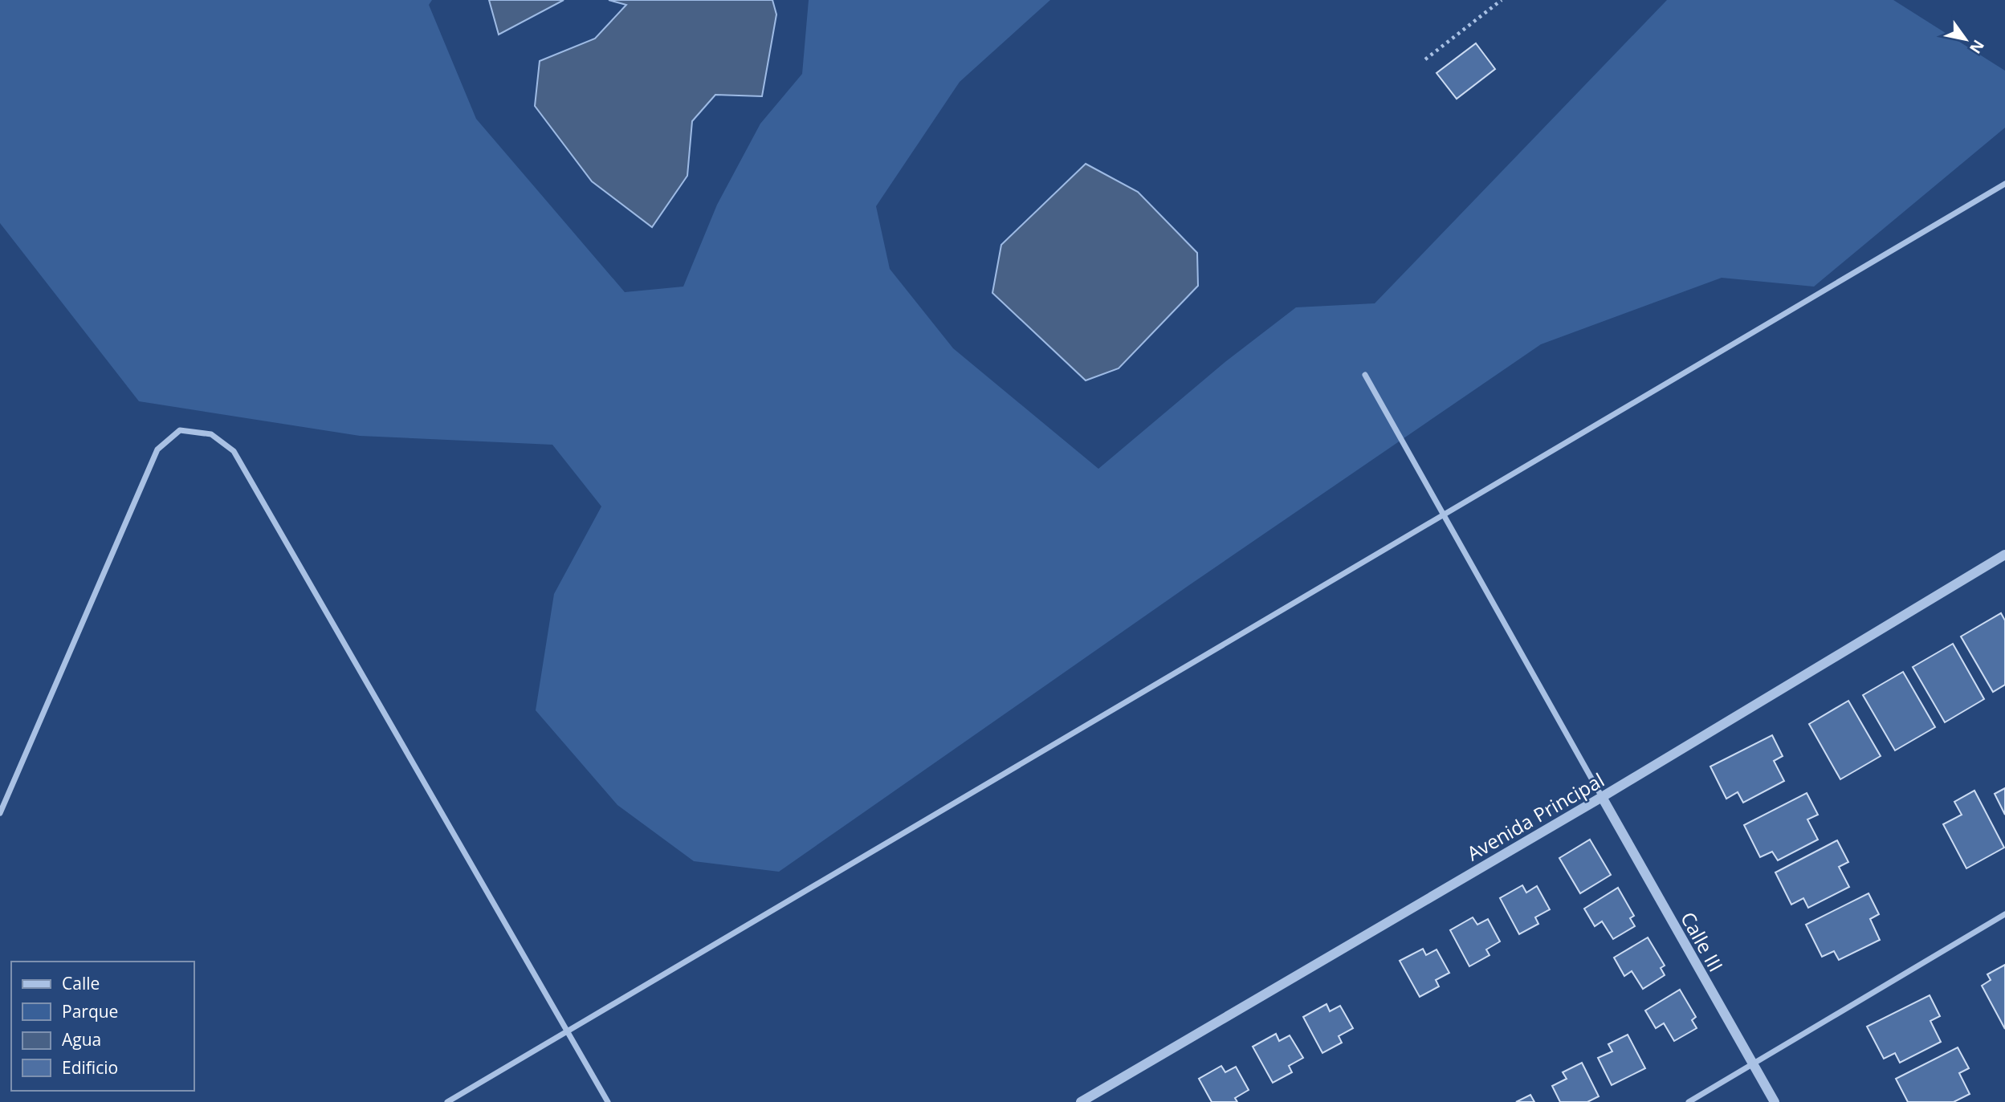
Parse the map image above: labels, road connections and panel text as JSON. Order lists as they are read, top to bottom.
{
  "streets": {
    "street": ["Avenida Principal", "Calle III"]
  },
  "crossings": [
    ["Avenida Principal", "Calle III"]
  ],
  "legend": [
    "Calle",
    "Parque",
    "Agua",
    "Edificio"
  ],
  "north": "bottom right"
}
